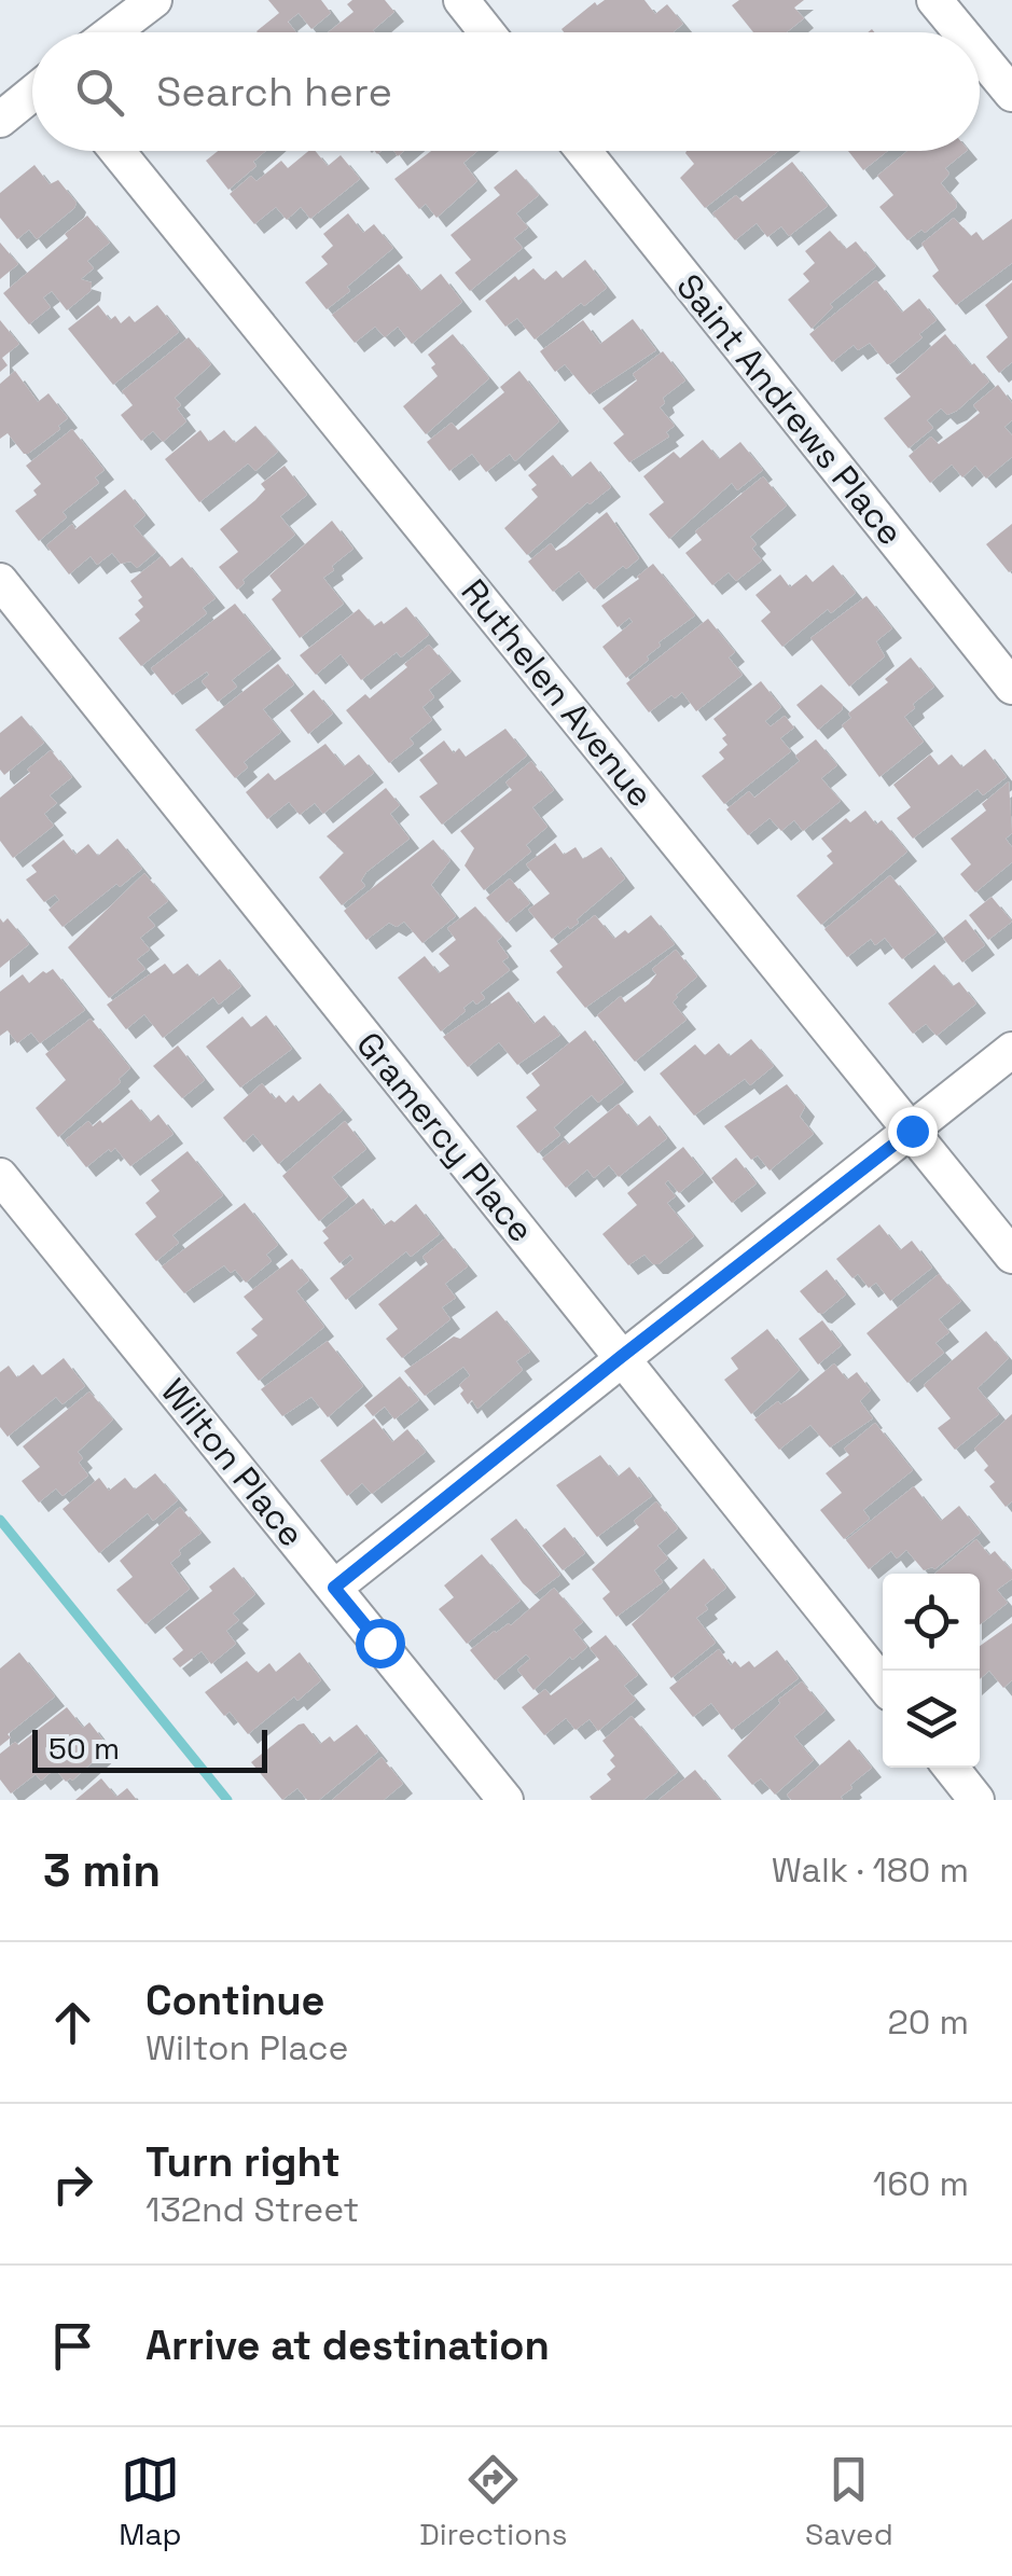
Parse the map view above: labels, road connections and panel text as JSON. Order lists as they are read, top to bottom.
{
  "streets": {
    "street": [
      "Saint Andrews Place",
      "Ruthelen Avenue",
      "Gramercy Place",
      "Wilton Place"
    ]
  },
  "scale_bar": "50 m",
  "page": {
    "search": "Search here",
    "scale": "50 m",
    "heading": ["3 min", "Walk · 180 m"],
    "list": [
      ["Continue", "Wilton Place", "20 m"],
      ["Turn right", "132nd Street", "160 m"],
      "Arrive at destination"
    ],
    "nav": ["Map", "Directions", "Saved"]
  }
}
